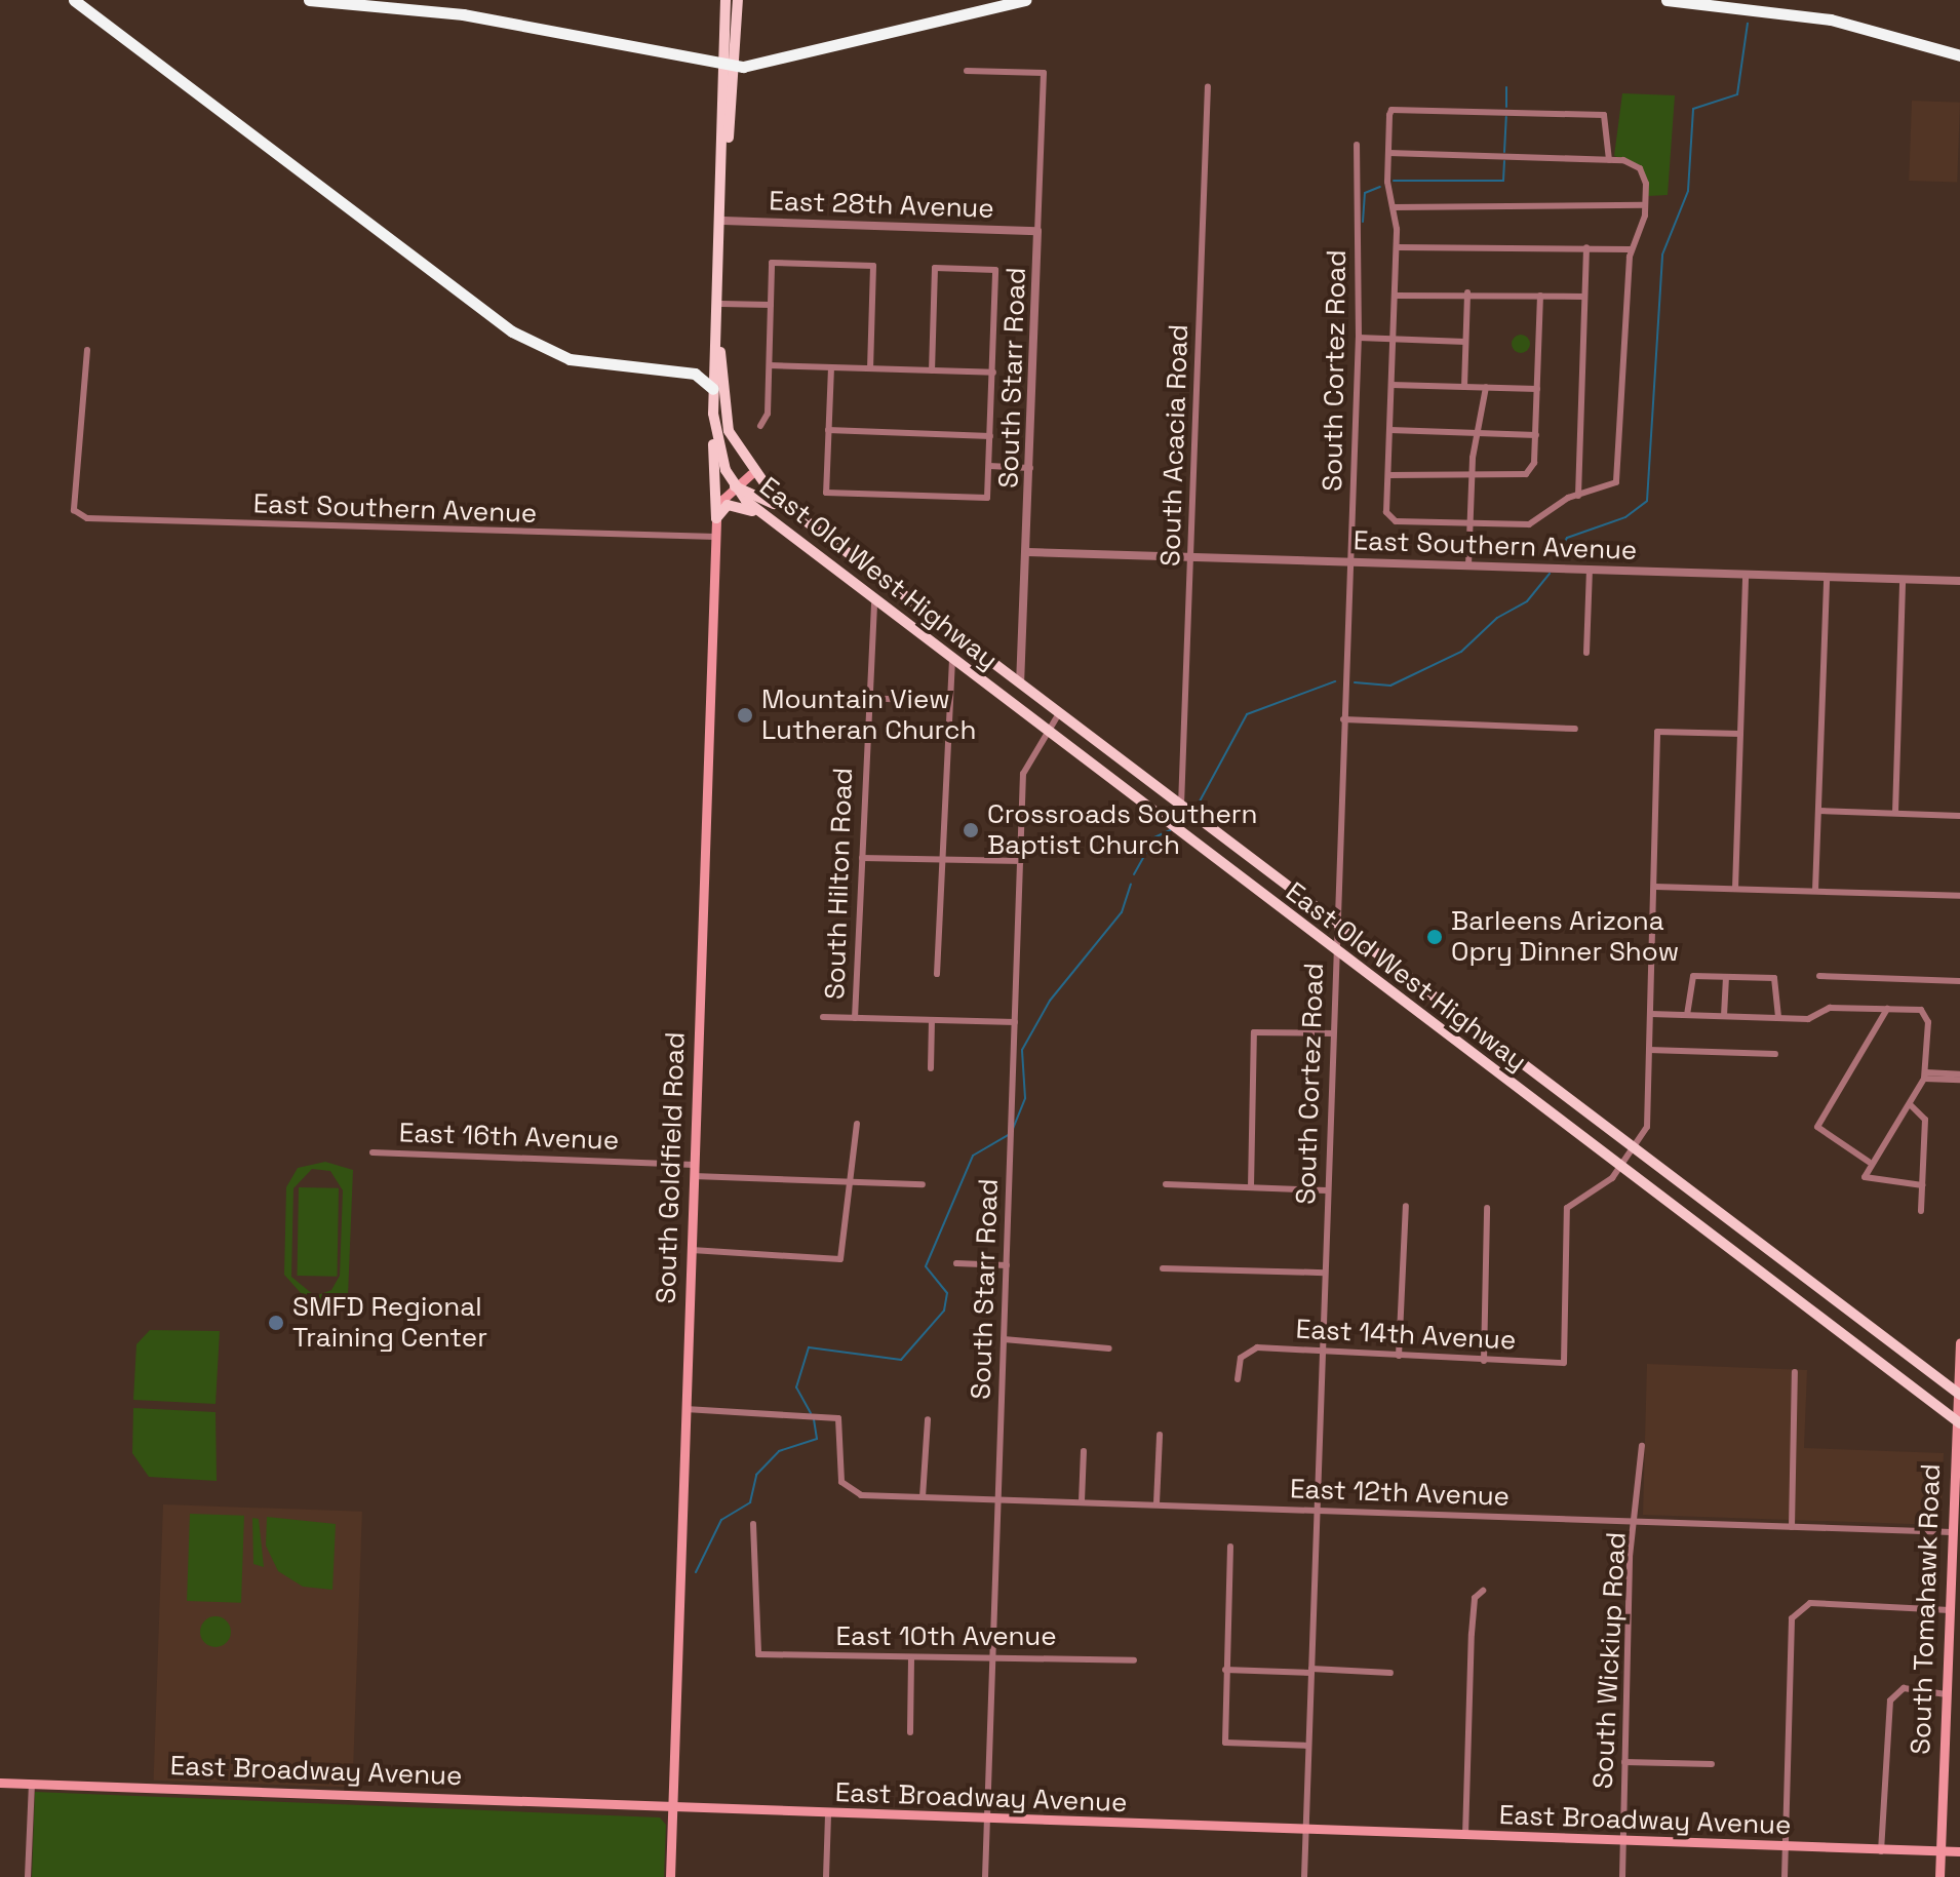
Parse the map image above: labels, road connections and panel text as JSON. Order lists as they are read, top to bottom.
{
  "streets": {
    "main road": [
      "East Old West Highway",
      "South Goldfield Road",
      "South Tomahawk Road",
      "East Broadway Avenue"
    ],
    "street": [
      "East 28th Avenue",
      "South Cortez Road",
      "South Starr Road",
      "South Acacia Road",
      "East Southern Avenue",
      "South Hilton Road",
      "East 16th Avenue",
      "East 14th Avenue",
      "East 12th Avenue",
      "East 10th Avenue",
      "South Wickiup Road"
    ]
  },
  "crossings": [
    ["East 28th Avenue", "South Starr Road"],
    ["South Cortez Road", "East Southern Avenue"],
    ["South Cortez Road", "East Old West Highway"],
    ["South Cortez Road", "East 14th Avenue"],
    ["South Cortez Road", "East 12th Avenue"],
    ["South Cortez Road", "East Broadway Avenue"],
    ["South Starr Road", "East Southern Avenue"],
    ["South Starr Road", "East Old West Highway"],
    ["South Starr Road", "East 12th Avenue"],
    ["South Starr Road", "East 10th Avenue"],
    ["South Starr Road", "East Broadway Avenue"],
    ["South Acacia Road", "East Southern Avenue"],
    ["South Acacia Road", "East Old West Highway"],
    ["East Southern Avenue", "South Goldfield Road"],
    ["East Old West Highway", "South Hilton Road"],
    ["East Old West Highway", "East 14th Avenue"],
    ["East Old West Highway", "South Tomahawk Road"],
    ["East 16th Avenue", "South Goldfield Road"],
    ["South Goldfield Road", "East 12th Avenue"],
    ["South Goldfield Road", "East Broadway Avenue"],
    ["East 12th Avenue", "South Tomahawk Road"],
    ["East 12th Avenue", "South Wickiup Road"],
    ["South Tomahawk Road", "East Broadway Avenue"],
    ["South Wickiup Road", "East Broadway Avenue"]
  ],
  "places": [
    "Mountain View Lutheran Church",
    "Crossroads Southern Baptist Church",
    "Barleens Arizona Opry Dinner Show",
    "SMFD Regional Training Center"
  ]
}
